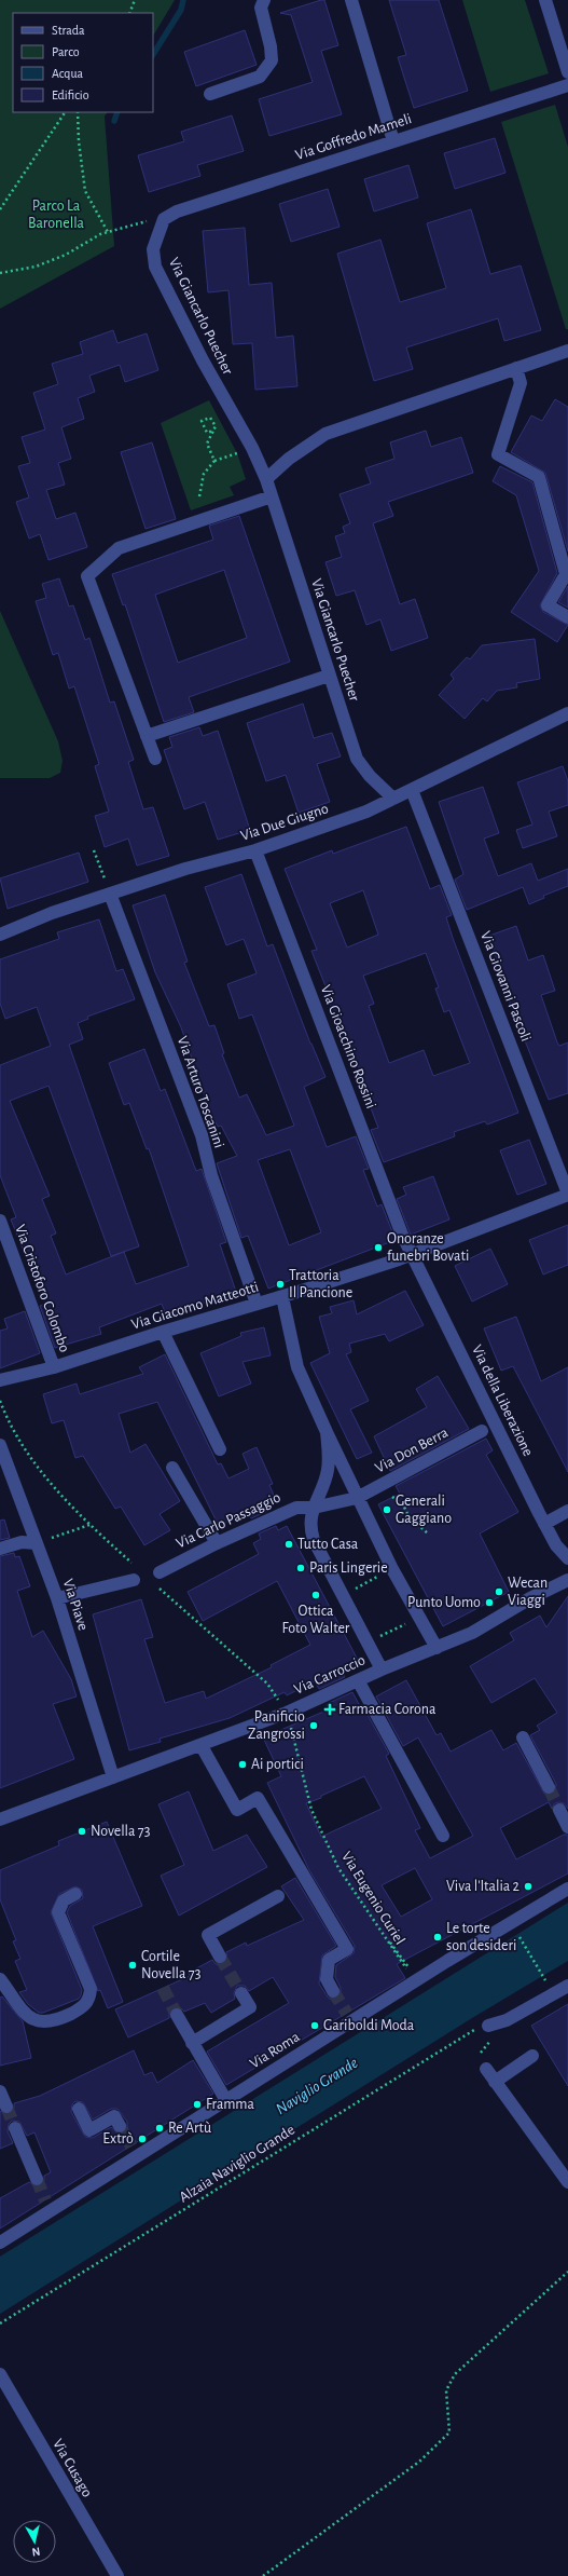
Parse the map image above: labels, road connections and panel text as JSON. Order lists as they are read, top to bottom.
{
  "streets": {
    "street": [
      "Via Goffredo Mameli",
      "Via Giancarlo Puecher",
      "Via Due Giugno",
      "Via Giovanni Pascoli",
      "Via Gioacchino Rossini",
      "Via Arturo Toscanini",
      "Via Cristoforo Colombo",
      "Via Giacomo Matteotti",
      "Via della Liberazione",
      "Via Don Berra",
      "Via Carlo Passaggio",
      "Via Piave",
      "Via Carroccio",
      "Via Roma",
      "Via Cusago"
    ],
    "path": ["Via Eugenio Curiel", "Alzaia Naviglio Grande"]
  },
  "crossings": [
    ["Via Goffredo Mameli", "Via Giancarlo Puecher"],
    ["Via Giancarlo Puecher", "Via Due Giugno"],
    ["Via Due Giugno", "Via Giovanni Pascoli"],
    ["Via Due Giugno", "Via Gioacchino Rossini"],
    ["Via Due Giugno", "Via Arturo Toscanini"],
    ["Via Giovanni Pascoli", "Via Giacomo Matteotti"],
    ["Via Gioacchino Rossini", "Via Giacomo Matteotti"],
    ["Via Gioacchino Rossini", "Via della Liberazione"],
    ["Via Arturo Toscanini", "Via Giacomo Matteotti"],
    ["Via Cristoforo Colombo", "Via Giacomo Matteotti"],
    ["Via Giacomo Matteotti", "Via della Liberazione"],
    ["Via Don Berra", "Via Carlo Passaggio"],
    ["Via Piave", "Via Carroccio"],
    ["Via Carroccio", "Via Eugenio Curiel"]
  ],
  "water": ["Naviglio Grande"],
  "parks": ["Parco La Baronella"],
  "places": {
    "other": [
      "Onoranze funebri Bovati",
      "Trattoria Il Pancione",
      "Generali Gaggiano",
      "Tutto Casa",
      "Paris Lingerie",
      "Wecan Viaggi",
      "Ottica Foto Walter",
      "Punto Uomo",
      "Panificio Zangrossi",
      "Ai portici",
      "Novella 73",
      "Viva l'Italia 2",
      "Le torte son desideri",
      "Cortile Novella 73",
      "Gariboldi Moda",
      "Framma",
      "Re Artù",
      "Extrò"
    ],
    "health": ["Farmacia Corona"]
  },
  "legend": [
    "Strada",
    "Parco",
    "Acqua",
    "Edificio"
  ],
  "north": "bottom"
}
